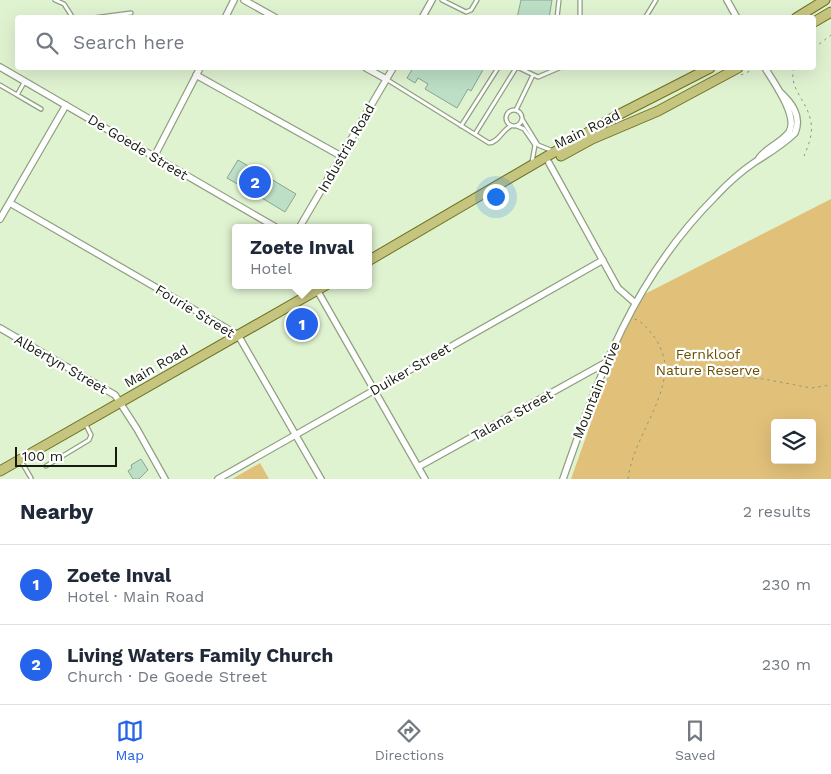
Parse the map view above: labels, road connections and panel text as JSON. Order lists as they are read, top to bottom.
{
  "streets": {
    "main road": ["Main Road"],
    "street": [
      "De Goede Street",
      "Industria Road",
      "Fourie Street",
      "Albertyn Street",
      "Duiker Street",
      "Mountain Drive",
      "Talana Street"
    ]
  },
  "crossings": [
    ["Main Road", "Fourie Street"],
    ["Main Road", "Albertyn Street"],
    ["Fourie Street", "Duiker Street"],
    ["Mountain Drive", "Talana Street"]
  ],
  "parks": ["Fernkloof Nature Reserve"],
  "scale_bar": "100 m",
  "page": {
    "search": "Search here",
    "pins": ["2", "1"],
    "popup": ["Zoete Inval", "Hotel"],
    "scale": "100 m",
    "heading": ["Nearby", "2 results"],
    "list": [
      {
        "mark": "1",
        "name": "Zoete Inval",
        "note": "Hotel · Main Road",
        "value": "230 m"
      },
      {
        "mark": "2",
        "name": "Living Waters Family Church",
        "note": "Church · De Goede Street",
        "value": "230 m"
      }
    ],
    "nav": ["Map", "Directions", "Saved"]
  }
}
